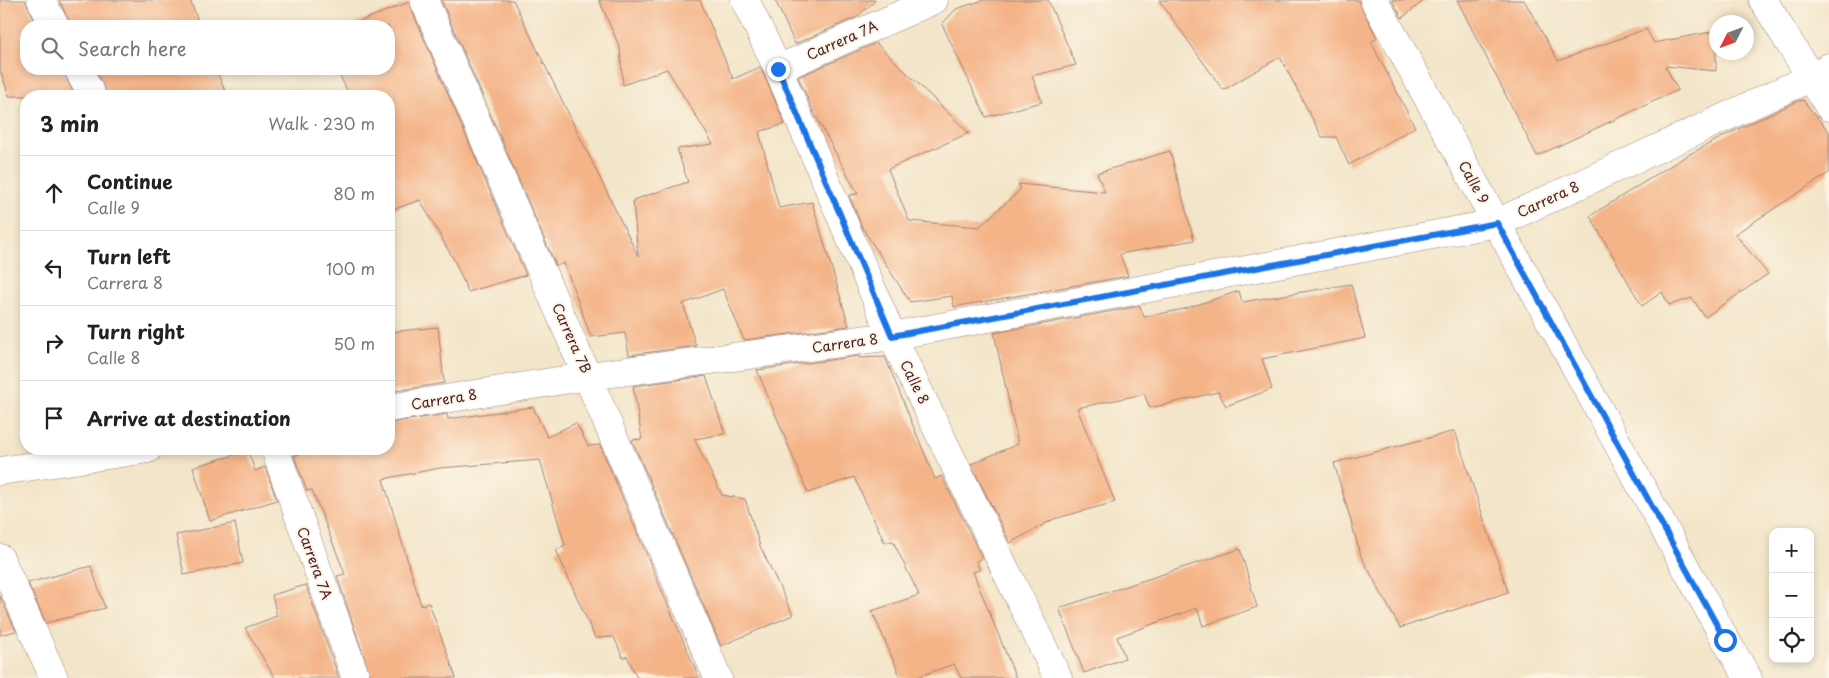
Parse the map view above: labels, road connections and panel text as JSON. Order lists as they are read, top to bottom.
{
  "streets": {
    "street": [
      "Carrera 7A",
      "Calle 9",
      "Carrera 8",
      "Carrera 7B",
      "Calle 8"
    ]
  },
  "crossings": [
    ["Carrera 7A", "Calle 8"],
    ["Calle 9", "Carrera 8"],
    ["Carrera 8", "Carrera 7B"],
    ["Carrera 8", "Calle 8"]
  ],
  "north": "bottom left",
  "page": {
    "search": "Search here",
    "heading": ["3 min", "Walk · 230 m"],
    "list": [
      ["Continue", "Calle 9", "80 m"],
      ["Turn left", "Carrera 8", "100 m"],
      ["Turn right", "Calle 8", "50 m"],
      "Arrive at destination"
    ],
    "map_buttons": ["+", "−"]
  }
}
